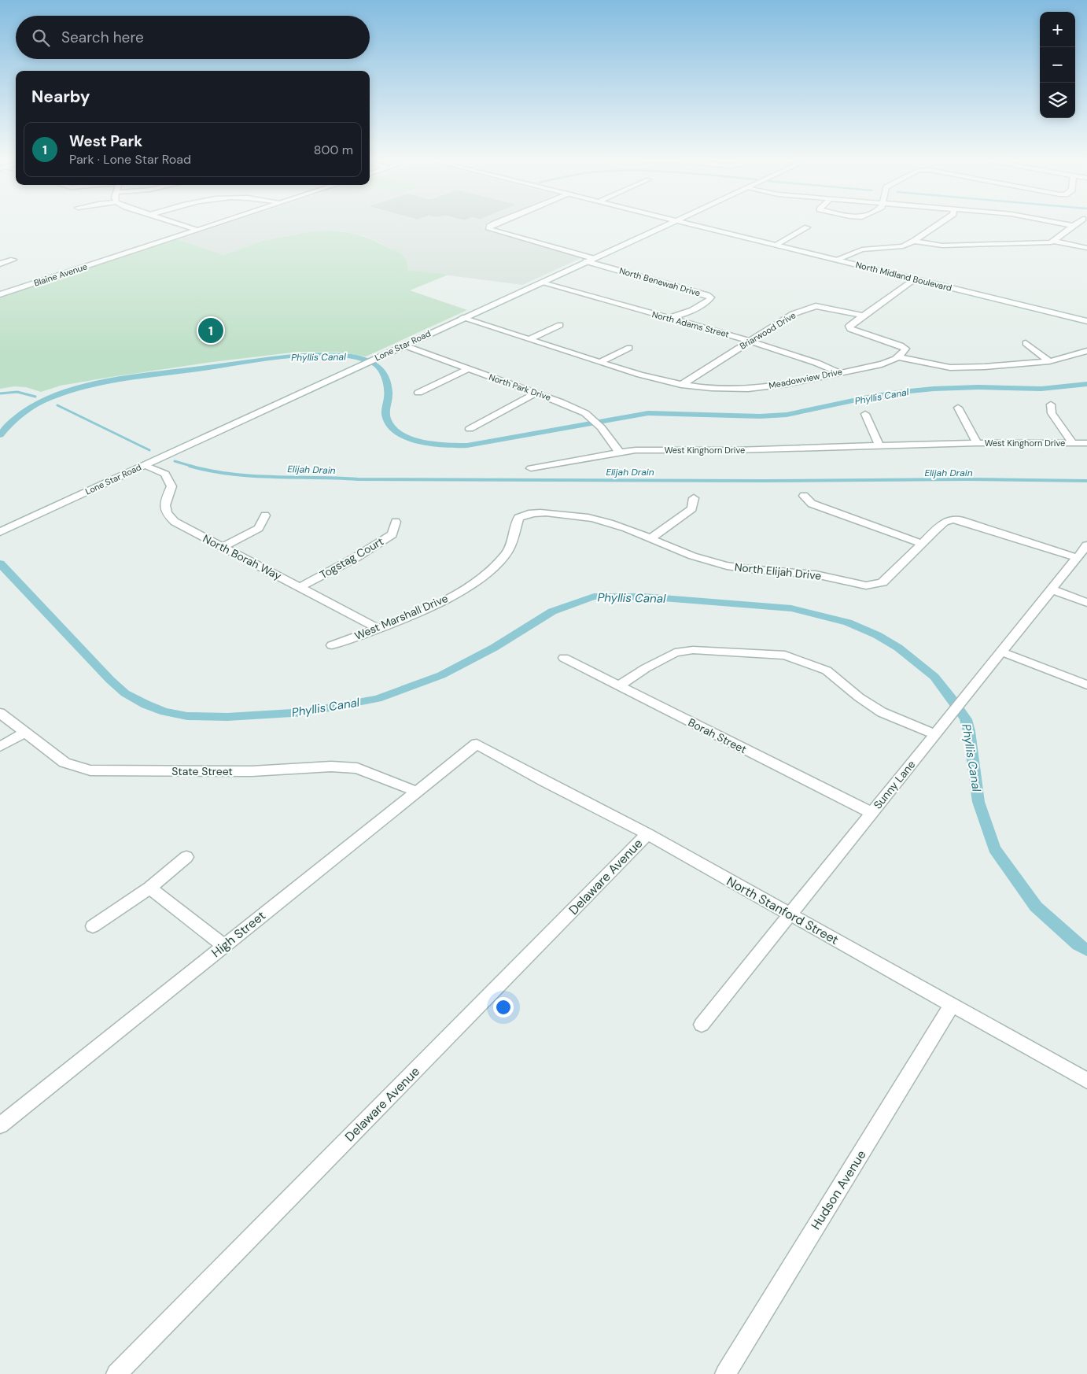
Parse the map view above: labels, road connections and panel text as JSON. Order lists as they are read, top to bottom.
{
  "streets": {
    "street": [
      "Blaine Avenue",
      "North Midland Boulevard",
      "North Benewah Drive",
      "North Adams Street",
      "Briarwood Drive",
      "Lone Star Road",
      "Meadowview Drive",
      "North Park Drive",
      "West Kinghorn Drive",
      "North Borah Way",
      "Togstag Court",
      "North Elijah Drive",
      "West Marshall Drive",
      "Borah Street",
      "State Street",
      "Sunny Lane",
      "Delaware Avenue",
      "North Stanford Street",
      "High Street",
      "Hudson Avenue"
    ]
  },
  "crossings": [
    ["North Benewah Drive", "North Adams Street"],
    ["North Benewah Drive", "Lone Star Road"],
    ["North Adams Street", "Briarwood Drive"],
    ["North Adams Street", "Lone Star Road"],
    ["North Adams Street", "Meadowview Drive"],
    ["Briarwood Drive", "Meadowview Drive"],
    ["Lone Star Road", "Meadowview Drive"],
    ["Lone Star Road", "North Park Drive"],
    ["Lone Star Road", "North Borah Way"],
    ["North Park Drive", "West Kinghorn Drive"],
    ["North Borah Way", "Togstag Court"],
    ["North Borah Way", "West Marshall Drive"],
    ["North Elijah Drive", "West Marshall Drive"],
    ["North Elijah Drive", "Sunny Lane"],
    ["Borah Street", "Sunny Lane"],
    ["State Street", "High Street"],
    ["Sunny Lane", "North Stanford Street"],
    ["Delaware Avenue", "North Stanford Street"],
    ["North Stanford Street", "High Street"],
    ["North Stanford Street", "Hudson Avenue"]
  ],
  "water": ["Phyllis Canal", "Elijah Drain"],
  "page": {
    "map_buttons": ["+", "−"],
    "search": "Search here",
    "heading": "Nearby",
    "list": [
      {
        "mark": "1",
        "name": "West Park",
        "note": "Park · Lone Star Road",
        "value": "800 m"
      }
    ],
    "pins": "1"
  }
}
